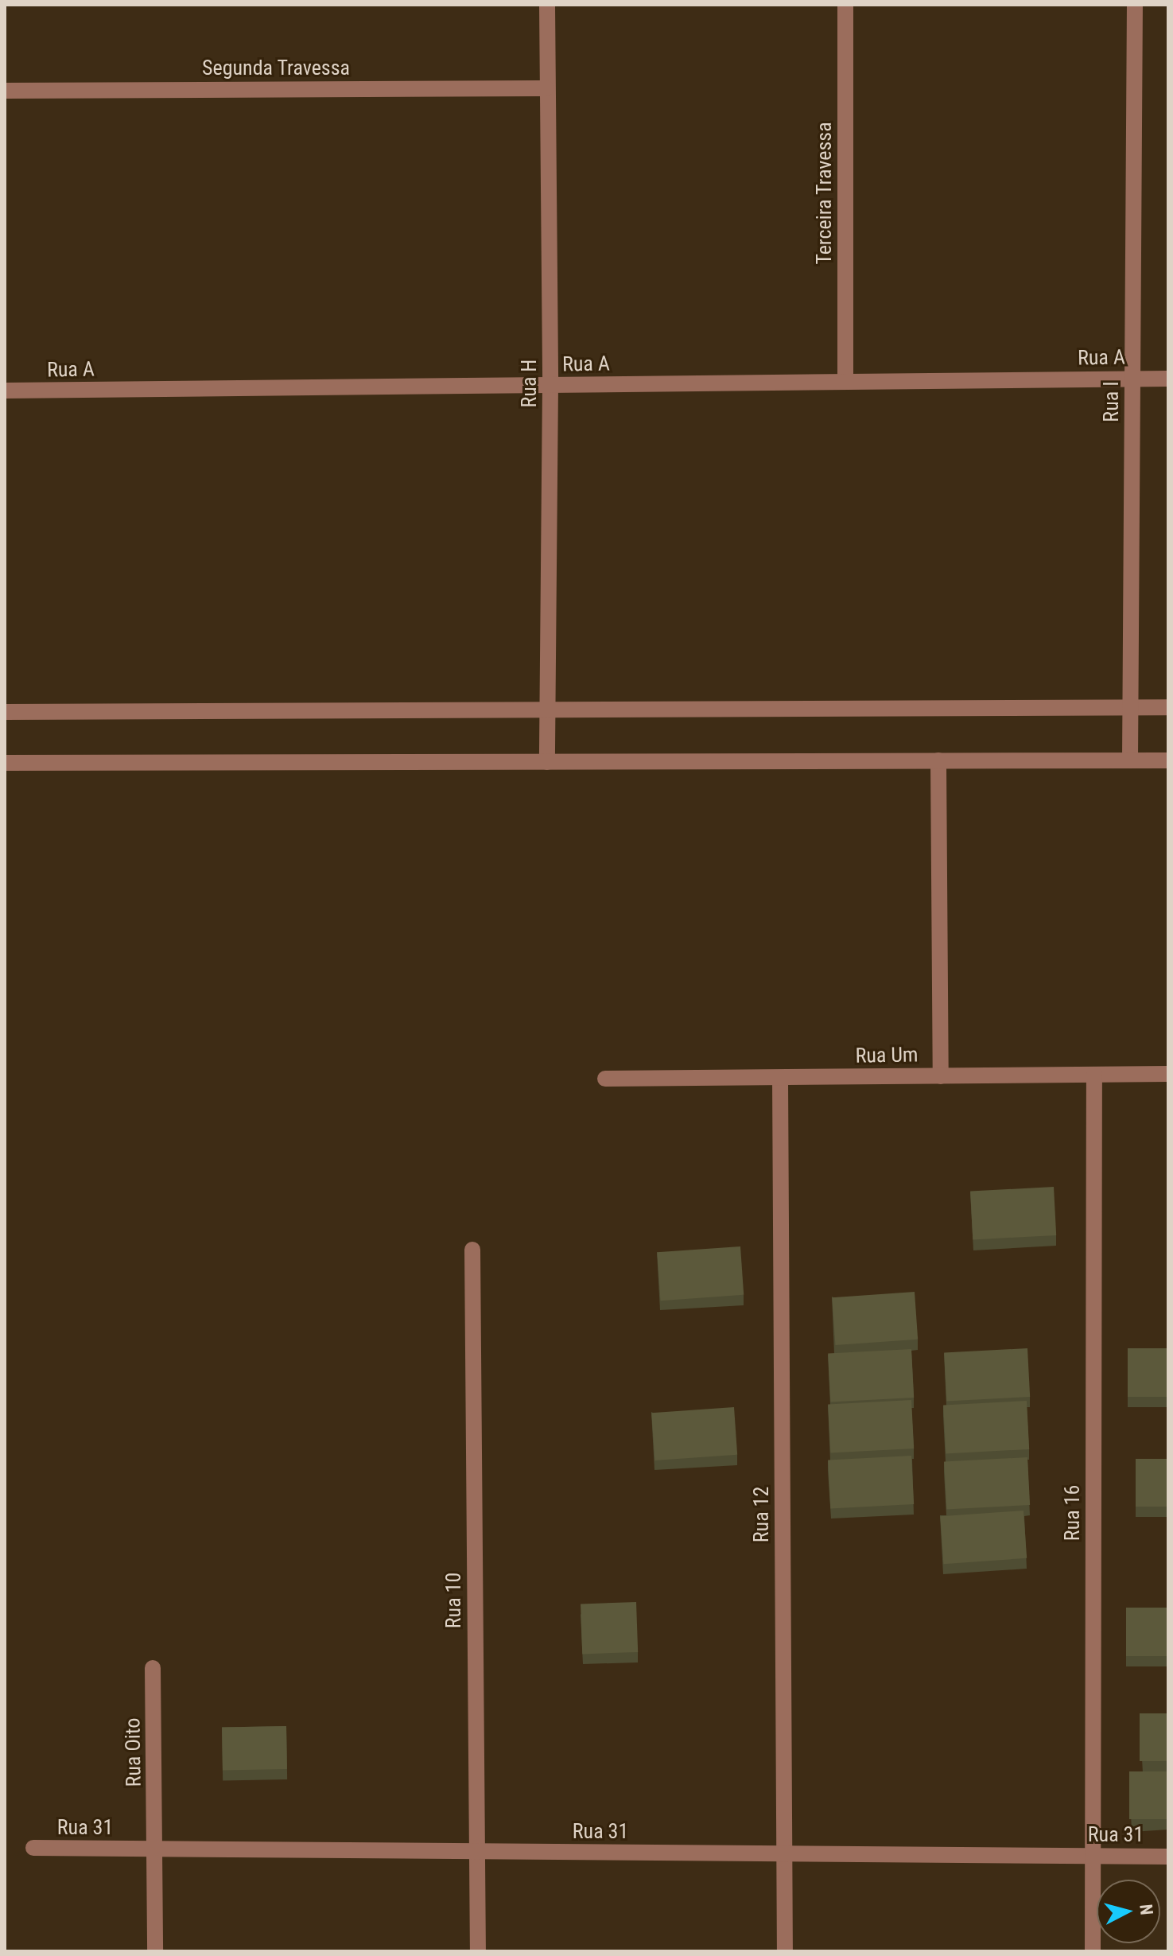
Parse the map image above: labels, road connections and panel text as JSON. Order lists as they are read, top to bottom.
{
  "streets": {
    "street": [
      "Segunda Travessa",
      "Terceira Travessa",
      "Rua A",
      "Rua H",
      "Rua I",
      "Rua Um",
      "Rua 16",
      "Rua 12",
      "Rua 10",
      "Rua Oito",
      "Rua 31"
    ]
  },
  "crossings": [
    ["Segunda Travessa", "Rua H"],
    ["Terceira Travessa", "Rua A"],
    ["Rua A", "Rua H"],
    ["Rua A", "Rua I"],
    ["Rua Um", "Rua 16"],
    ["Rua Um", "Rua 12"],
    ["Rua 16", "Rua 31"],
    ["Rua 12", "Rua 31"],
    ["Rua 10", "Rua 31"],
    ["Rua Oito", "Rua 31"]
  ],
  "north": "right"
}
